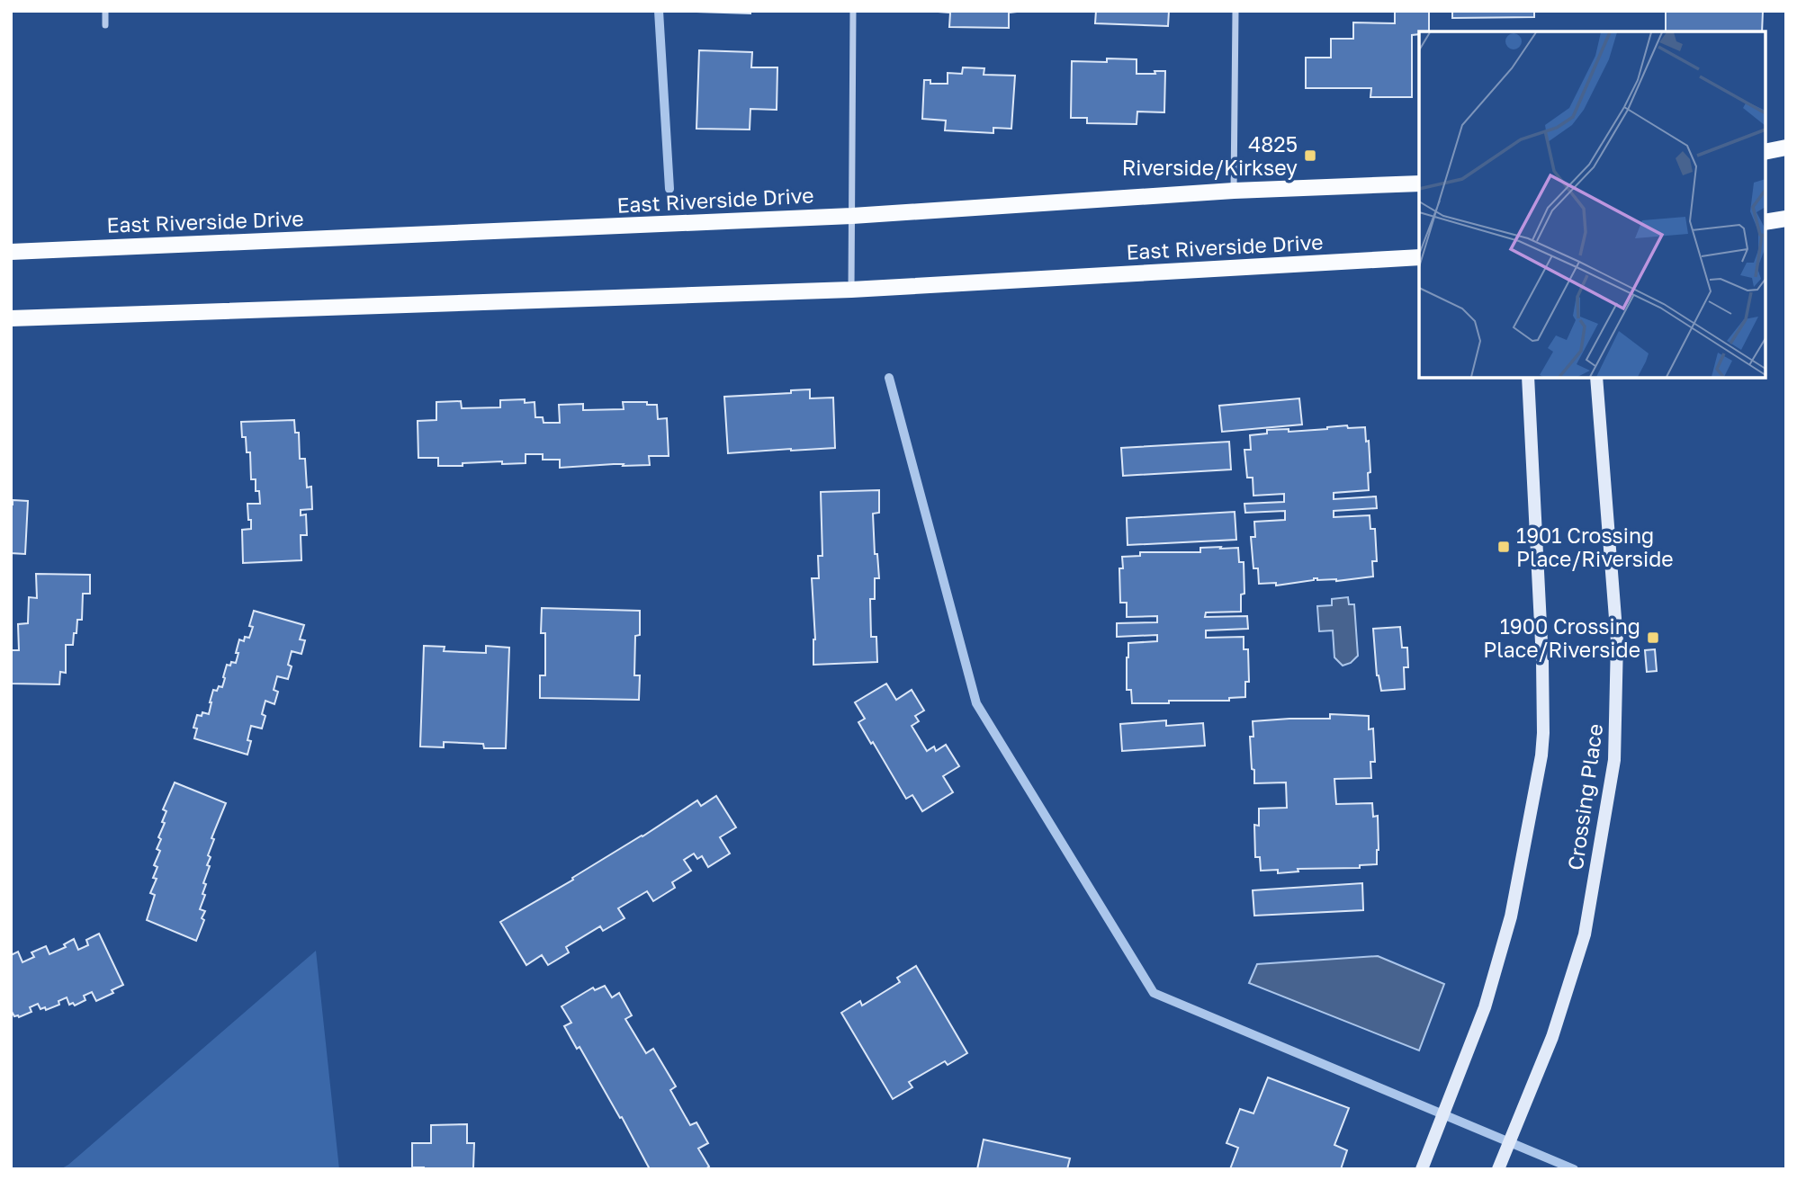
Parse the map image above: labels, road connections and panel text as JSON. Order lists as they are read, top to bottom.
{
  "streets": {
    "main road": ["East Riverside Drive"],
    "street": ["Crossing Place"]
  },
  "places": {
    "transit": ["4825 Riverside/Kirksey", "1901 Crossing Place/Riverside", "1900 Crossing Place/Riverside"]
  }
}
